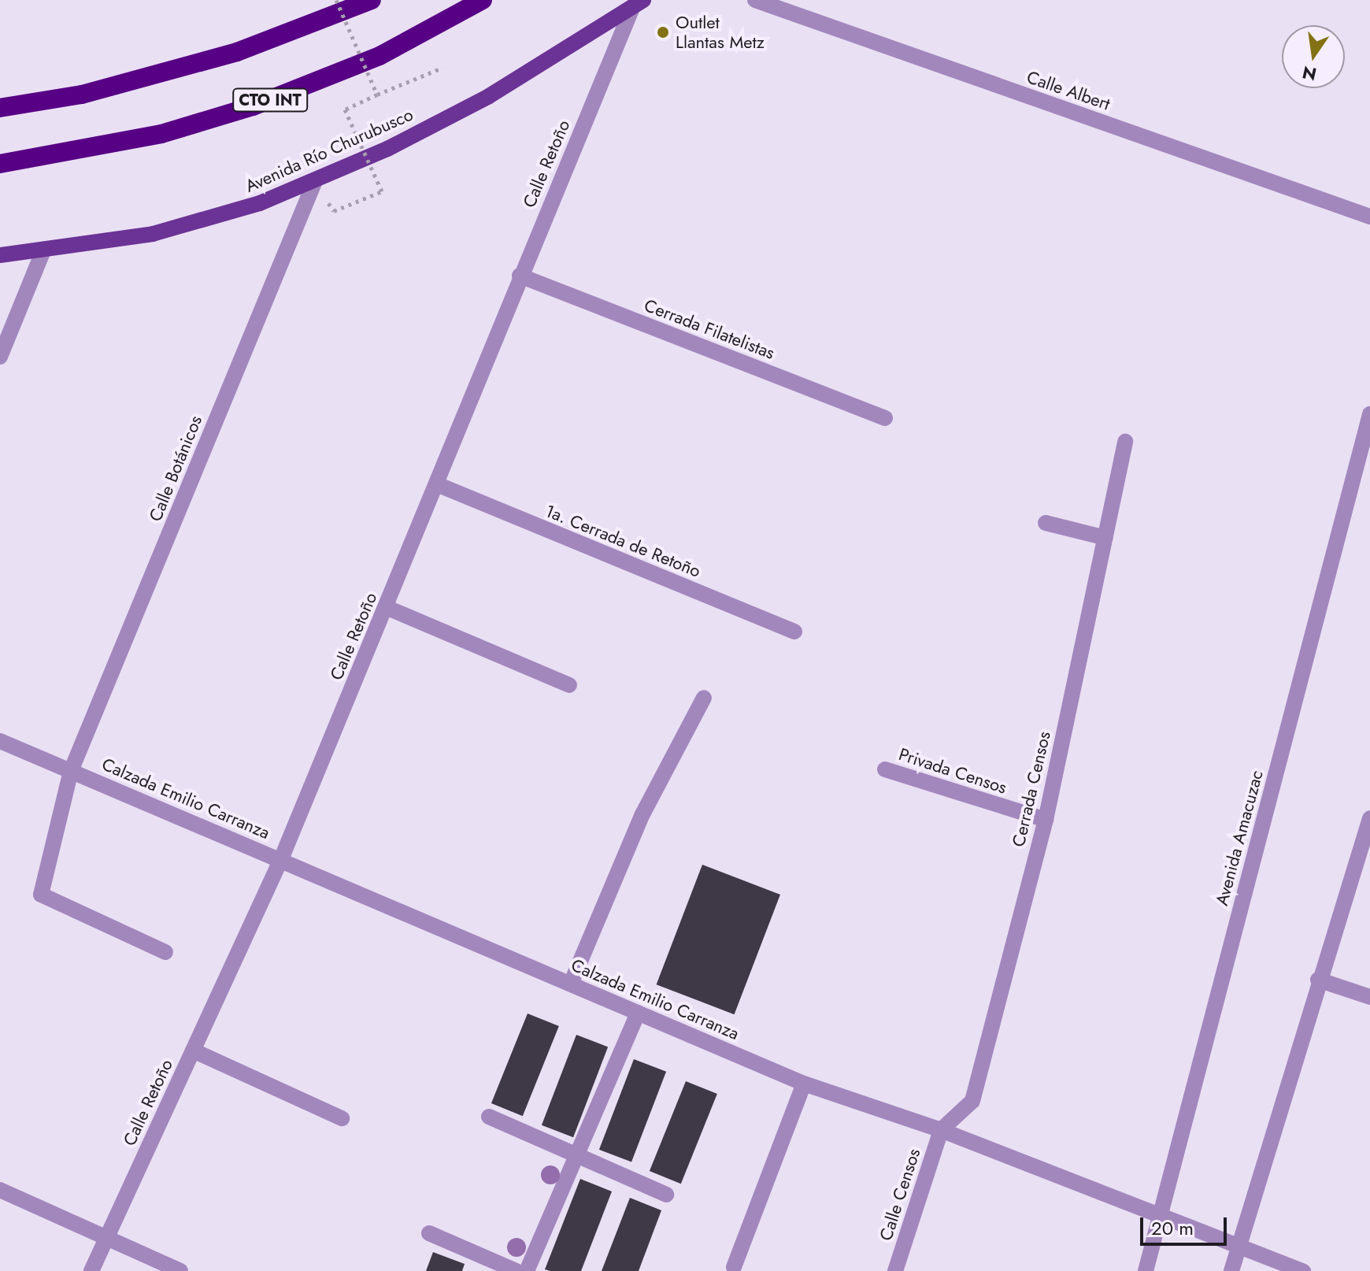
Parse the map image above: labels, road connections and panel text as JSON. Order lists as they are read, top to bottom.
{
  "streets": {
    "highway": ["CTO INT"],
    "main road": ["Avenida Río Churubusco"],
    "street": [
      "Calle Albert",
      "Calle Retoño",
      "Cerrada Filatelistas",
      "Calle Botánicos",
      "1a. Cerrada de Retoño",
      "Privada Censos",
      "Cerrada Censos",
      "Calzada Emilio Carranza",
      "Avenida Amacuzac",
      "Calle Censos"
    ]
  },
  "crossings": [
    ["Avenida Río Churubusco", "Calle Retoño"],
    ["Avenida Río Churubusco", "Calle Botánicos"],
    ["Calle Retoño", "Cerrada Filatelistas"],
    ["Calle Retoño", "1a. Cerrada de Retoño"],
    ["Calle Retoño", "Calzada Emilio Carranza"],
    ["Calle Botánicos", "Calzada Emilio Carranza"],
    ["Privada Censos", "Cerrada Censos"],
    ["Cerrada Censos", "Calzada Emilio Carranza"],
    ["Cerrada Censos", "Calle Censos"],
    ["Calzada Emilio Carranza", "Avenida Amacuzac"],
    ["Calzada Emilio Carranza", "Calle Censos"]
  ],
  "places": ["Outlet Llantas Metz"],
  "scale_bar": "20 m",
  "north": "bottom"
}
